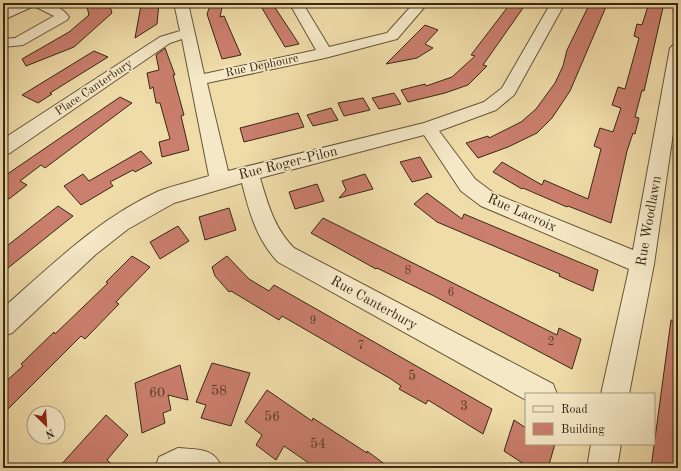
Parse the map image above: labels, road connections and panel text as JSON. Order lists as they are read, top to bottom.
{
  "streets": {
    "street": [
      "Rue Dephoure",
      "Place Canterbury",
      "Rue Roger-Pilon",
      "Rue Lacroix",
      "Rue Woodlawn",
      "Rue Canterbury"
    ]
  },
  "crossings": [
    ["Rue Roger-Pilon", "Rue Lacroix"],
    ["Rue Roger-Pilon", "Rue Canterbury"],
    ["Rue Lacroix", "Rue Woodlawn"]
  ],
  "house_numbers": [
    "8",
    "6",
    "9",
    "2",
    "7",
    "5",
    "58",
    "60",
    "3",
    "56",
    "54"
  ],
  "legend": ["Road", "Building"],
  "north": "bottom right"
}
